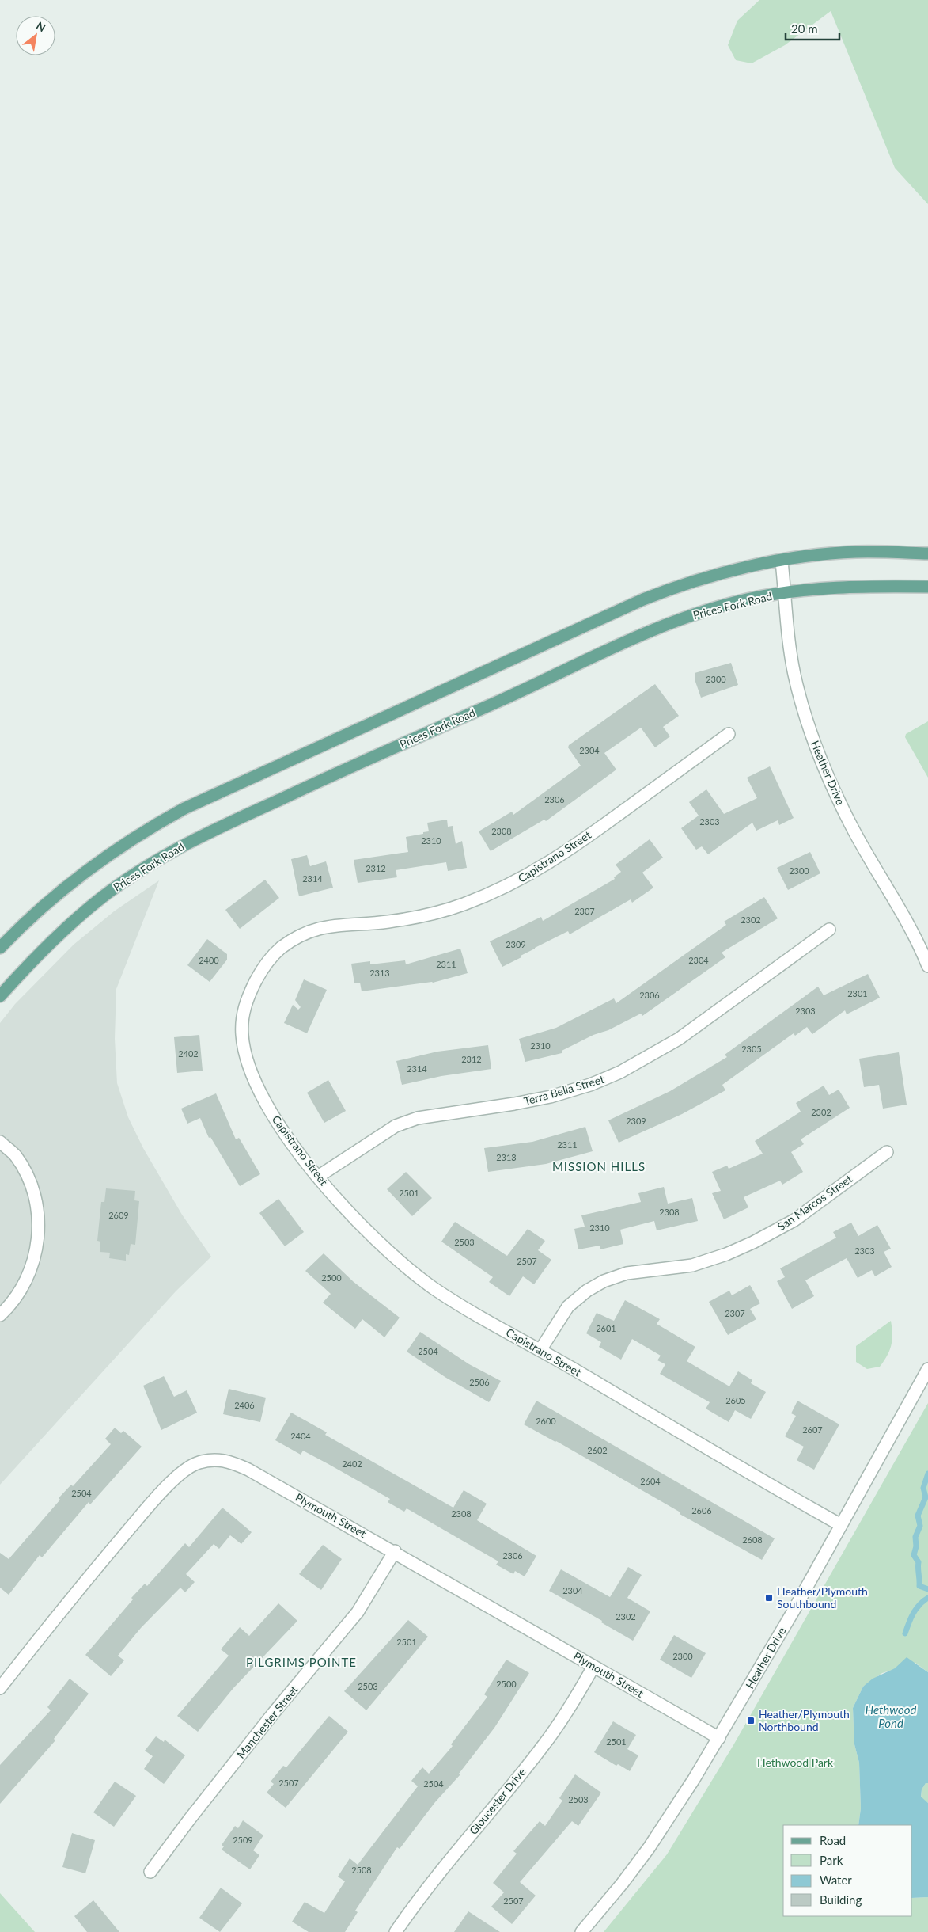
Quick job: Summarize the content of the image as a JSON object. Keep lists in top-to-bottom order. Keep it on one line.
{"streets":{"main road":["Prices Fork Road"],"street":["Heather Drive","Capistrano Street","Terra Bella Street","San Marcos Street","Plymouth Street","Manchester Street","Gloucester Drive"]},"crossings":[["Prices Fork Road","Heather Drive"],["Heather Drive","Capistrano Street"],["Heather Drive","Plymouth Street"],["Capistrano Street","Terra Bella Street"],["Capistrano Street","San Marcos Street"],["Plymouth Street","Manchester Street"],["Plymouth Street","Gloucester Drive"]],"districts":["MISSION HILLS","PILGRIMS POINTE"],"water":["Hethwood Pond"],"parks":["Hethwood Park"],"places":{"transit":["Heather/Plymouth Southbound","Heather/Plymouth Northbound"]},"house_numbers":["2300","2304","2306","2303","2308","2310","2312","2300","2314","2307","2302","2309","2400","2304","2311","2313","2301","2306","2303","2310","2305","2402","2312","2314","2302","2309","2311","2313","2501","2308","2609","2310","2503","2303","2507","2500","2307","2601","2504","2506","2605","2406","2600","2607","2404","2602","2402","2604","2504","2606","2308","2608","2306","2304","2302","2501","2300","2500","2503","2501","2507","2504","2503","2509","2508","2507"],"legend":["Road","Park","Water","Building"],"scale_bar":"20 m","north":"top right"}
